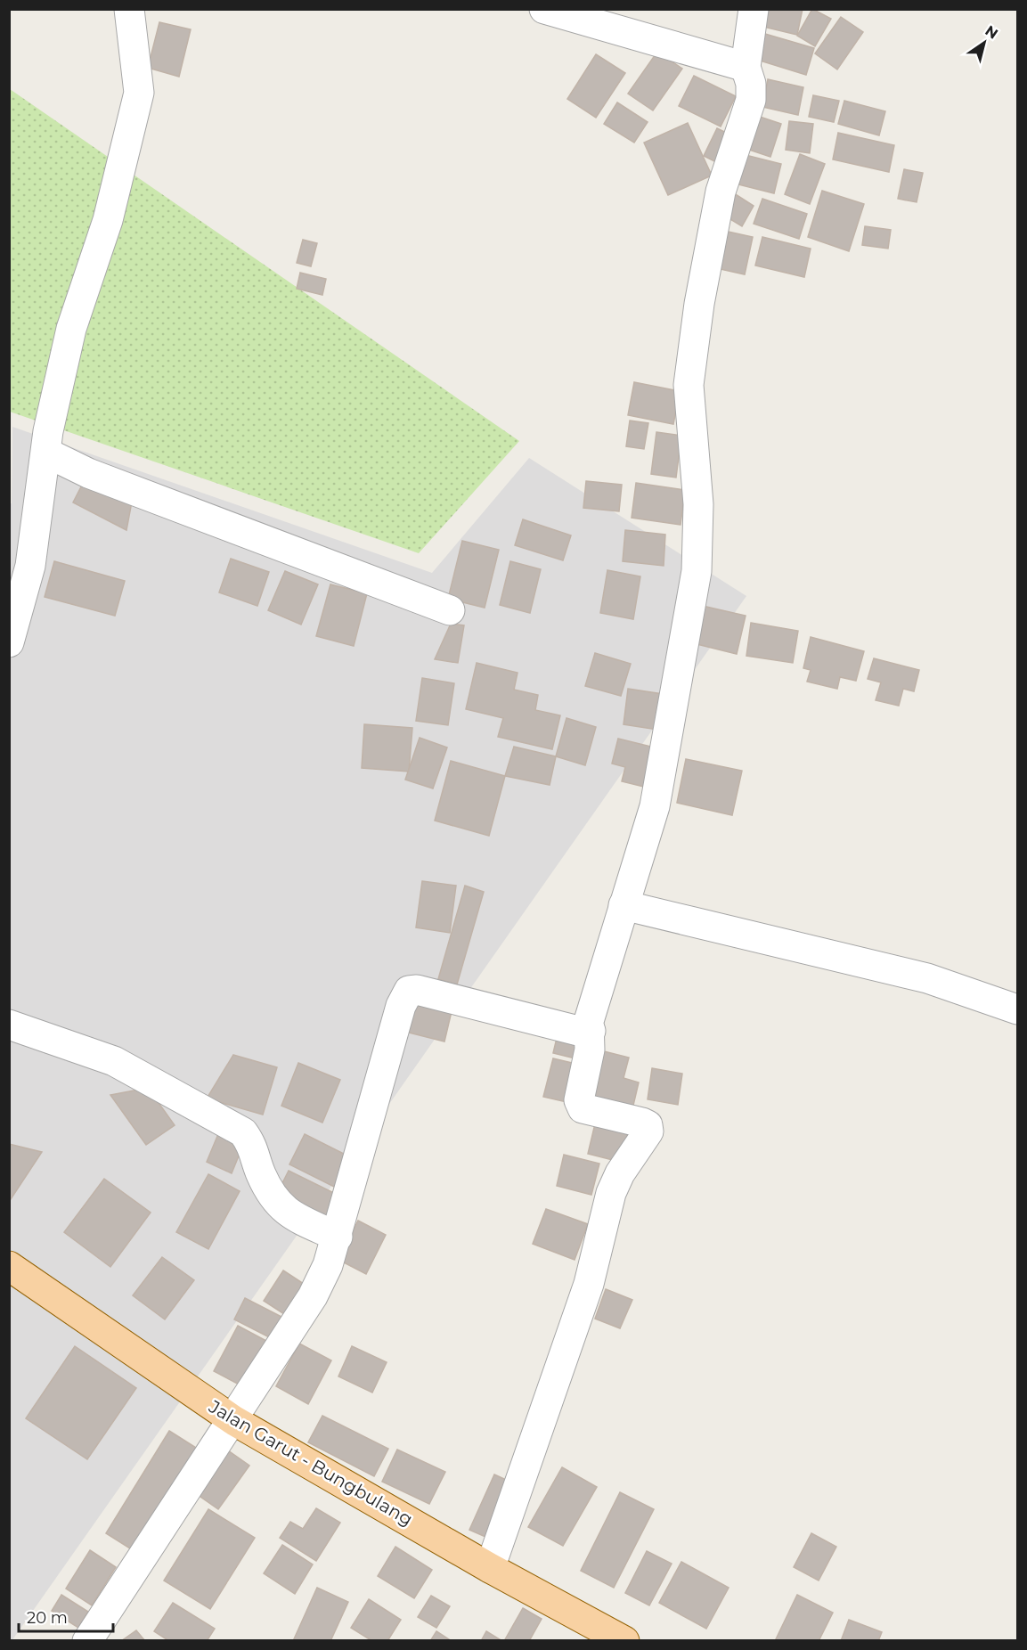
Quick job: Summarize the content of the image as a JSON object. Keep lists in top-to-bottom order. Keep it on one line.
{"streets":{"main road":["Jalan Garut - Bungbulang"]},"scale_bar":"20 m","north":"top right"}
